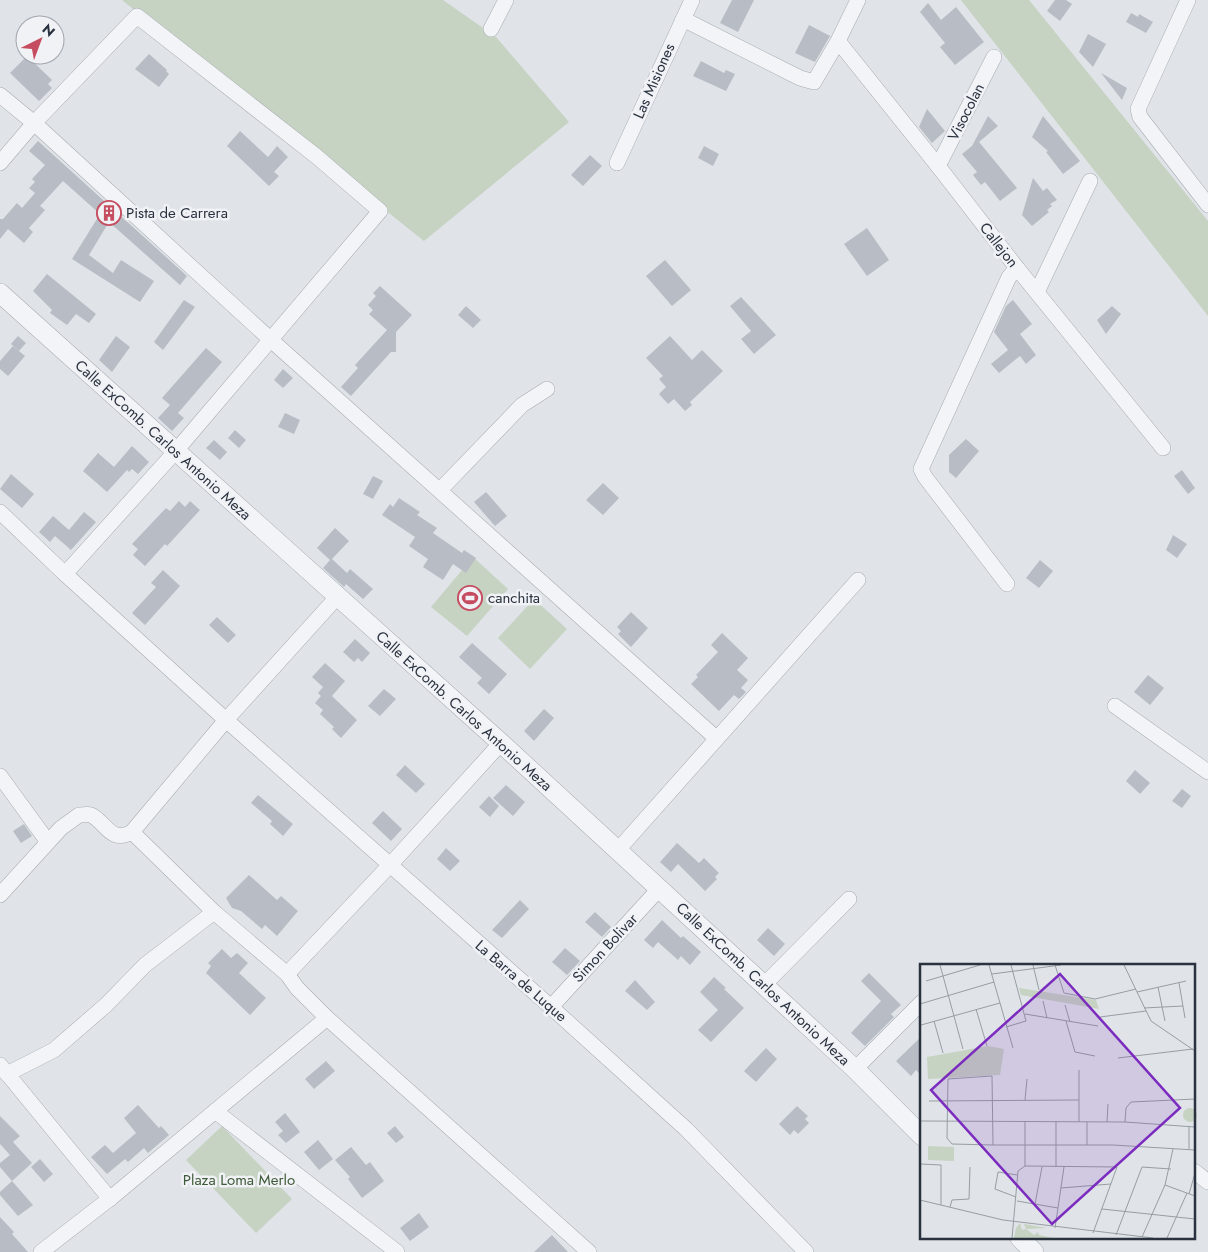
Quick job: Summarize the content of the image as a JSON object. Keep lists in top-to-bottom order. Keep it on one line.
{"streets":{"street":["Las Misiones","Visocolan","Callejon","Calle ExComb. Carlos Antonio Meza","Simon Bolivar","La Barra de Luque"]},"crossings":[["Visocolan","Callejon"],["Calle ExComb. Carlos Antonio Meza","Simon Bolivar"],["Simon Bolivar","La Barra de Luque"]],"parks":["Plaza Loma Merlo"],"places":{"building":["Pista de Carrera"],"sports":["canchita"]},"north":"top right"}
